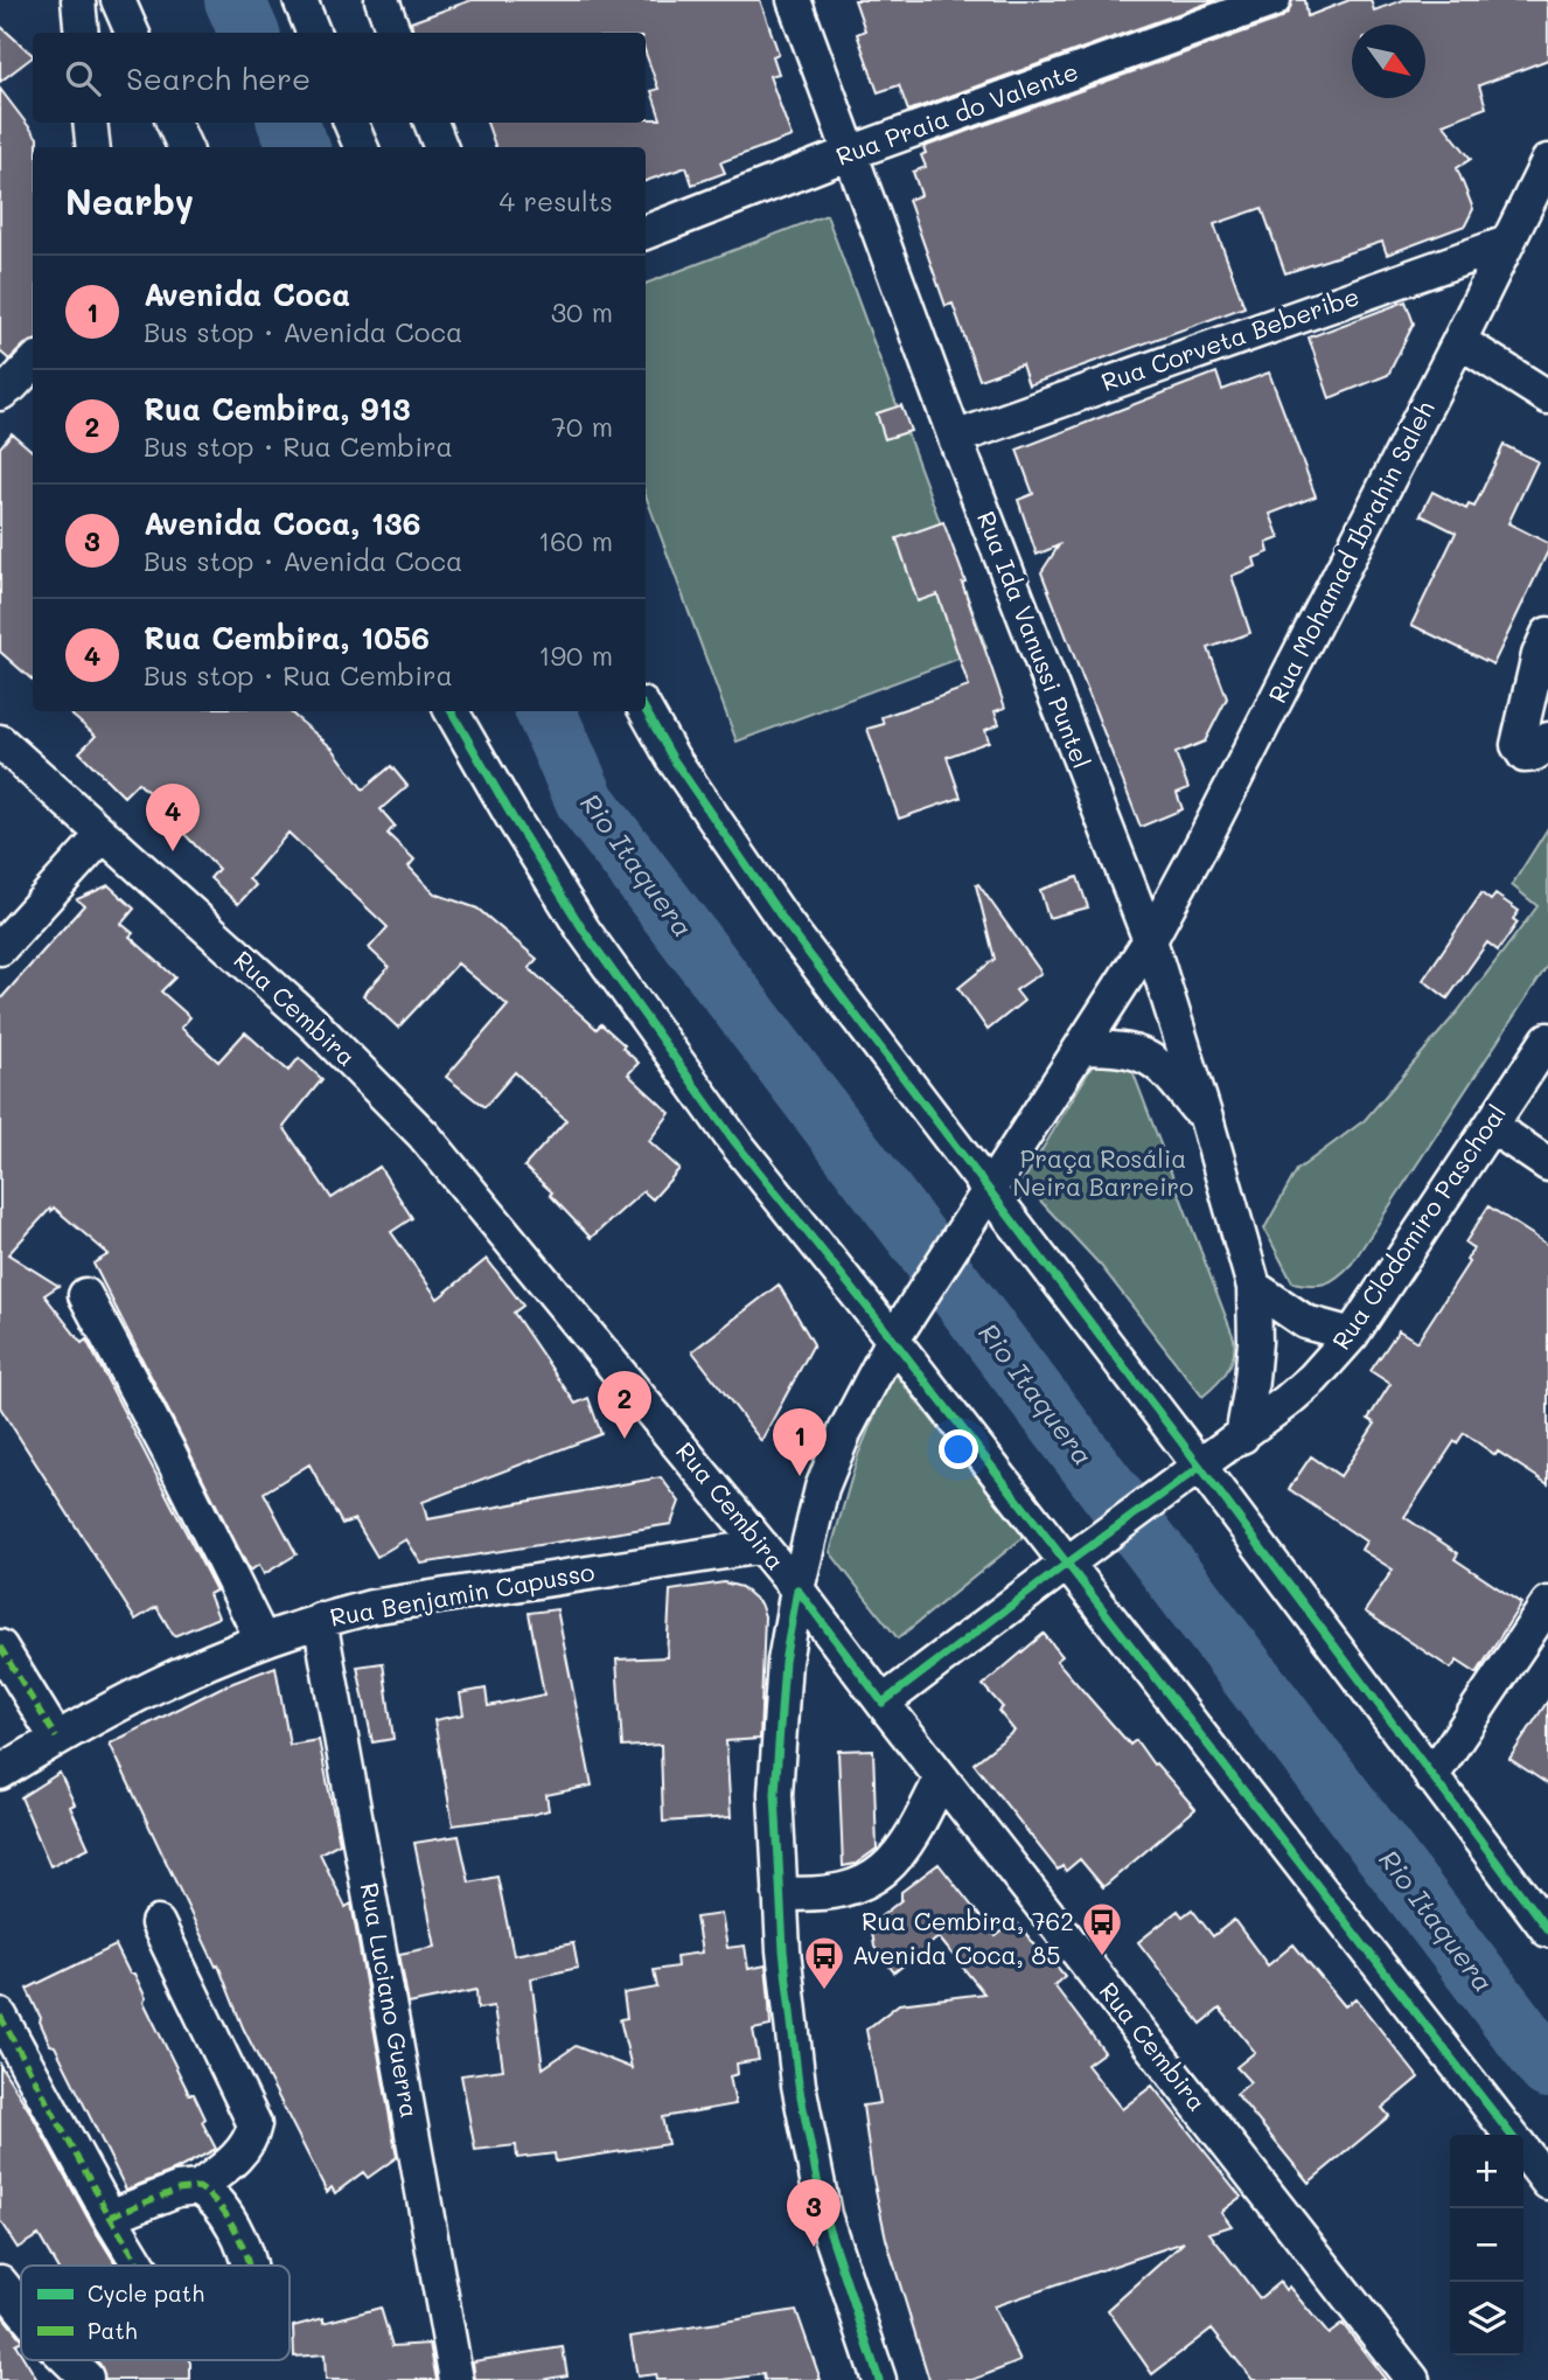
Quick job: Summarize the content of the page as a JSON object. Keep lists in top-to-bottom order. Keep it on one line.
{"streets":{"street":["Rua Praia do Valente","Rua Corveta Beberibe","Rua Mohamad Ibrahin Saleh","Rua Ida Vanussi Puntel","Rua Cembira","Rua Clodomiro Paschoal","Rua Benjamin Capusso","Rua Luciano Guerra"]},"crossings":[["Rua Praia do Valente","Rua Ida Vanussi Puntel"],["Rua Corveta Beberibe","Rua Mohamad Ibrahin Saleh"],["Rua Corveta Beberibe","Rua Ida Vanussi Puntel"],["Rua Mohamad Ibrahin Saleh","Rua Ida Vanussi Puntel"],["Rua Mohamad Ibrahin Saleh","Rua Cembira"],["Rua Ida Vanussi Puntel","Rua Clodomiro Paschoal"],["Rua Cembira","Rua Benjamin Capusso"],["Rua Benjamin Capusso","Rua Luciano Guerra"]],"water":["Rio Itaquera"],"parks":["Praça Rosália Neira Barreiro"],"places":{"bus stop":["Rua Cembira, 762","Avenida Coca, 85"]},"legend":["Cycle path","Path"],"north":"bottom right","page":{"search":"Search here","heading":["Nearby","4 results"],"list":[{"mark":"1","name":"Avenida Coca","note":"Bus stop · Avenida Coca","value":"30 m"},{"mark":"2","name":"Rua Cembira, 913","note":"Bus stop · Rua Cembira","value":"70 m"},{"mark":"3","name":"Avenida Coca, 136","note":"Bus stop · Avenida Coca","value":"160 m"},{"mark":"4","name":"Rua Cembira, 1056","note":"Bus stop · Rua Cembira","value":"190 m"}],"pins":["4","2","1","3"],"map_buttons":["+","−"]}}
